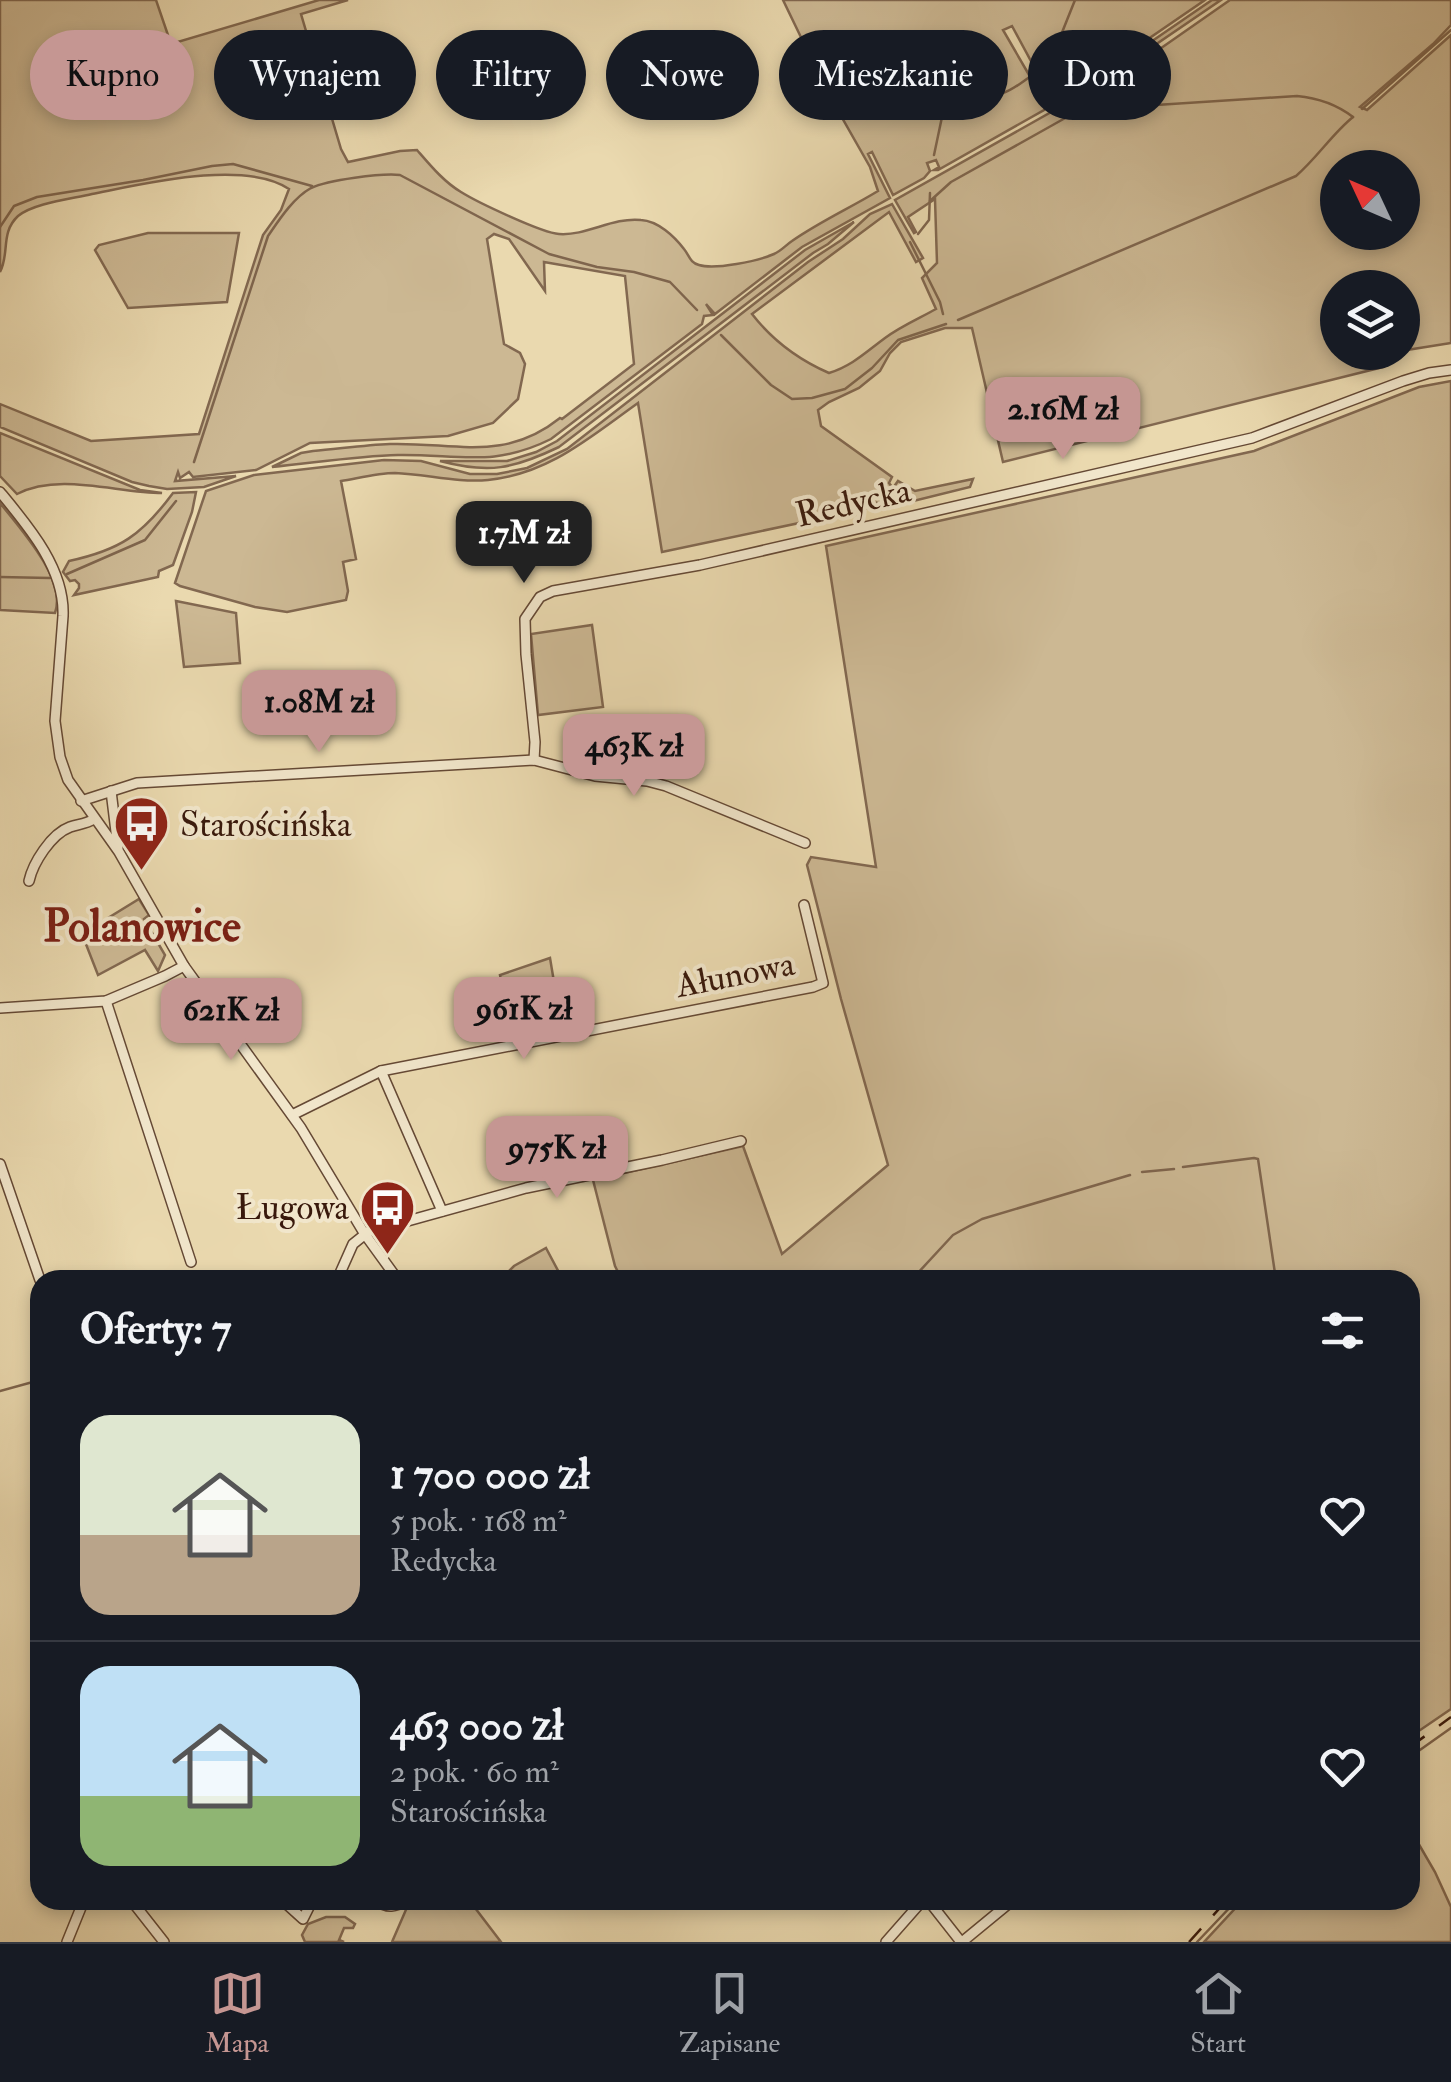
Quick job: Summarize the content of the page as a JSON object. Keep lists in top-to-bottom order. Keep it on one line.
{"streets":{"street":["Redycka","Ałunowa"]},"districts":["Polanowice"],"places":{"bus stop":["Starościńska","Ługowa"]},"north":"top left","page":{"chip":["Kupno","Wynajem","Filtry","Nowe","Mieszkanie","Dom"],"price":["2.16M zł","1.7M zł","1.08M zł","463K zł","961K zł","621K zł","975K zł"],"heading":"Oferty: 7","list":[{"name":"1 700 000 zł","note":"5 pok. · 168 m² · Redycka"},{"name":"463 000 zł","note":"2 pok. · 60 m² · Starościńska"}],"tabs":["Mapa","Zapisane","Start"]}}
